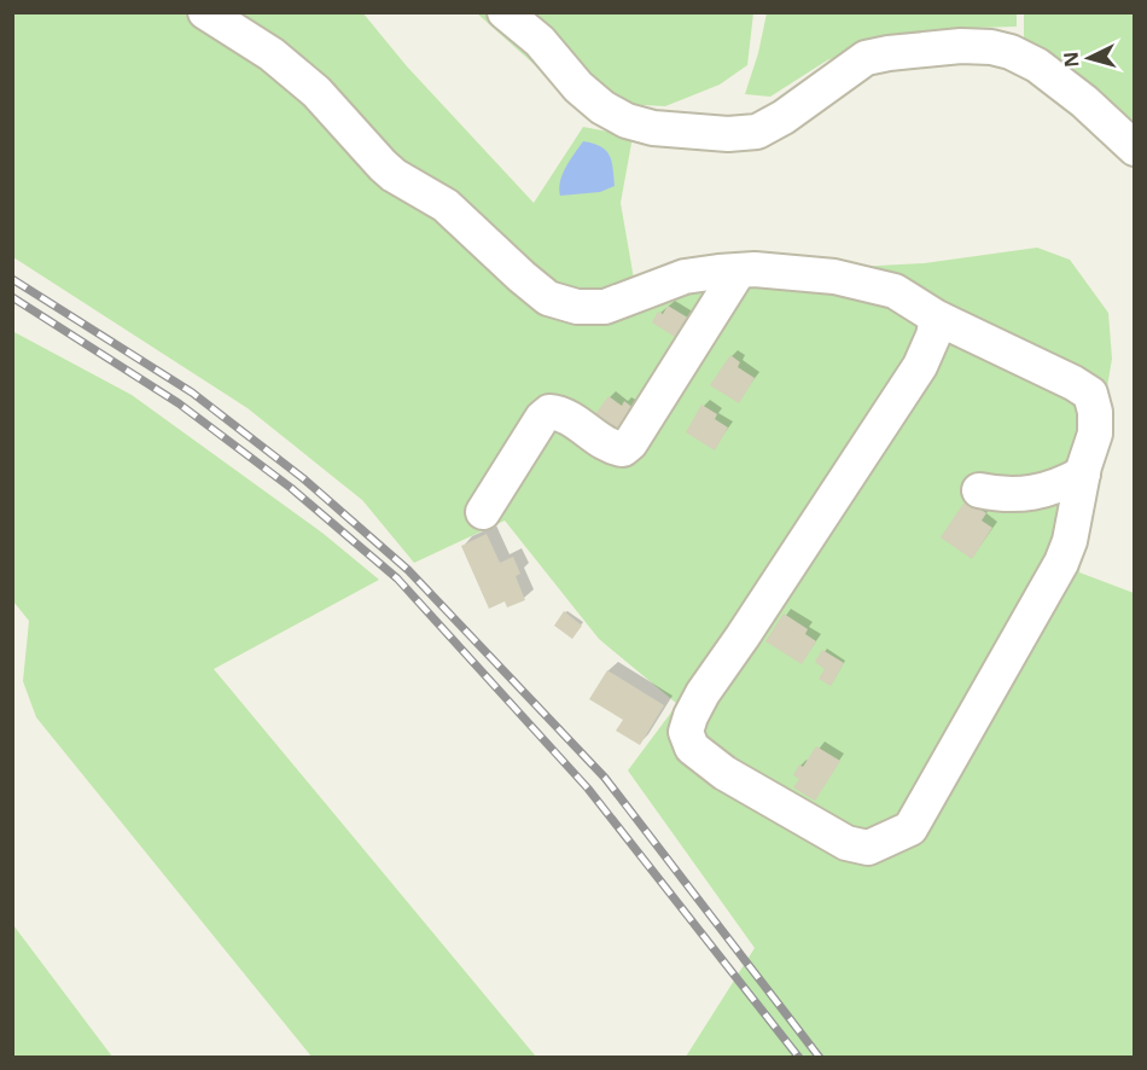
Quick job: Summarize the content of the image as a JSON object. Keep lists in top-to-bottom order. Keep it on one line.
{"north":"left"}
